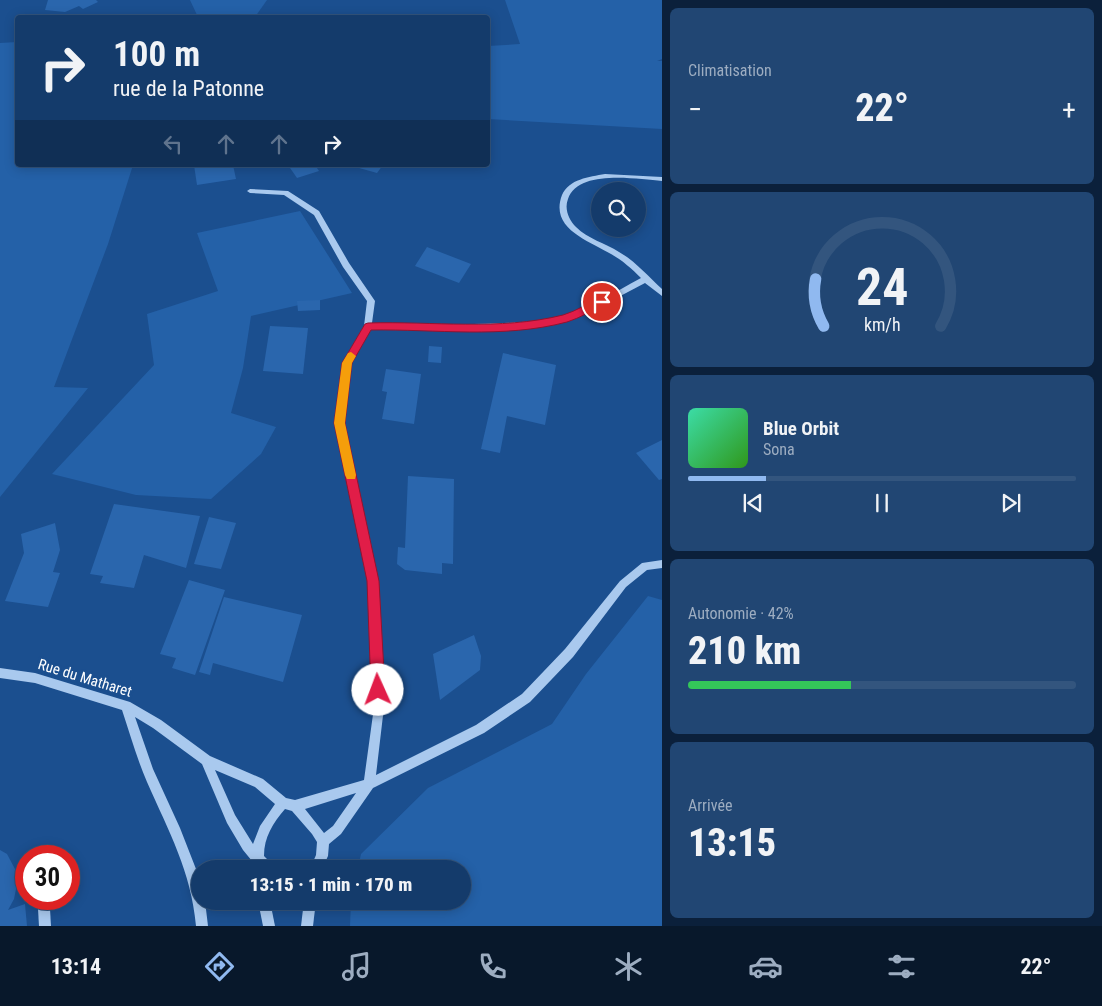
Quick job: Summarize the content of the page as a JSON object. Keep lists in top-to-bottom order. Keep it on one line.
{"streets":{"street":["Rue du Matharet"]},"page":{"tile":["Climatisation",["Autonomie · 42%","210 km"],["Arrivée","13:15"]],"turn":["100 m","rue de la Patonne"],"heat":["−","22°","+"],"song":["Blue Orbit","Sona"],"limit":"30","trip":"13:15 · 1 min · 170 m","tabs":["13:14","22°"],"gauge":["24","km/h"]}}
